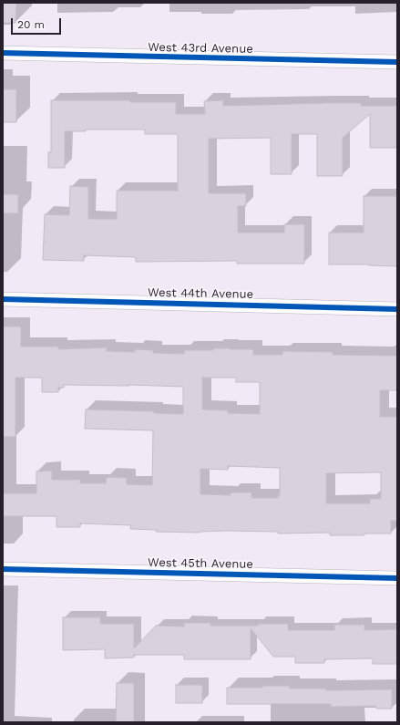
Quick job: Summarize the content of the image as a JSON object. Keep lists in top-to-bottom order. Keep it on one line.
{"streets":{"street":["West 43rd Avenue","West 44th Avenue","West 45th Avenue"]},"scale_bar":"20 m"}
